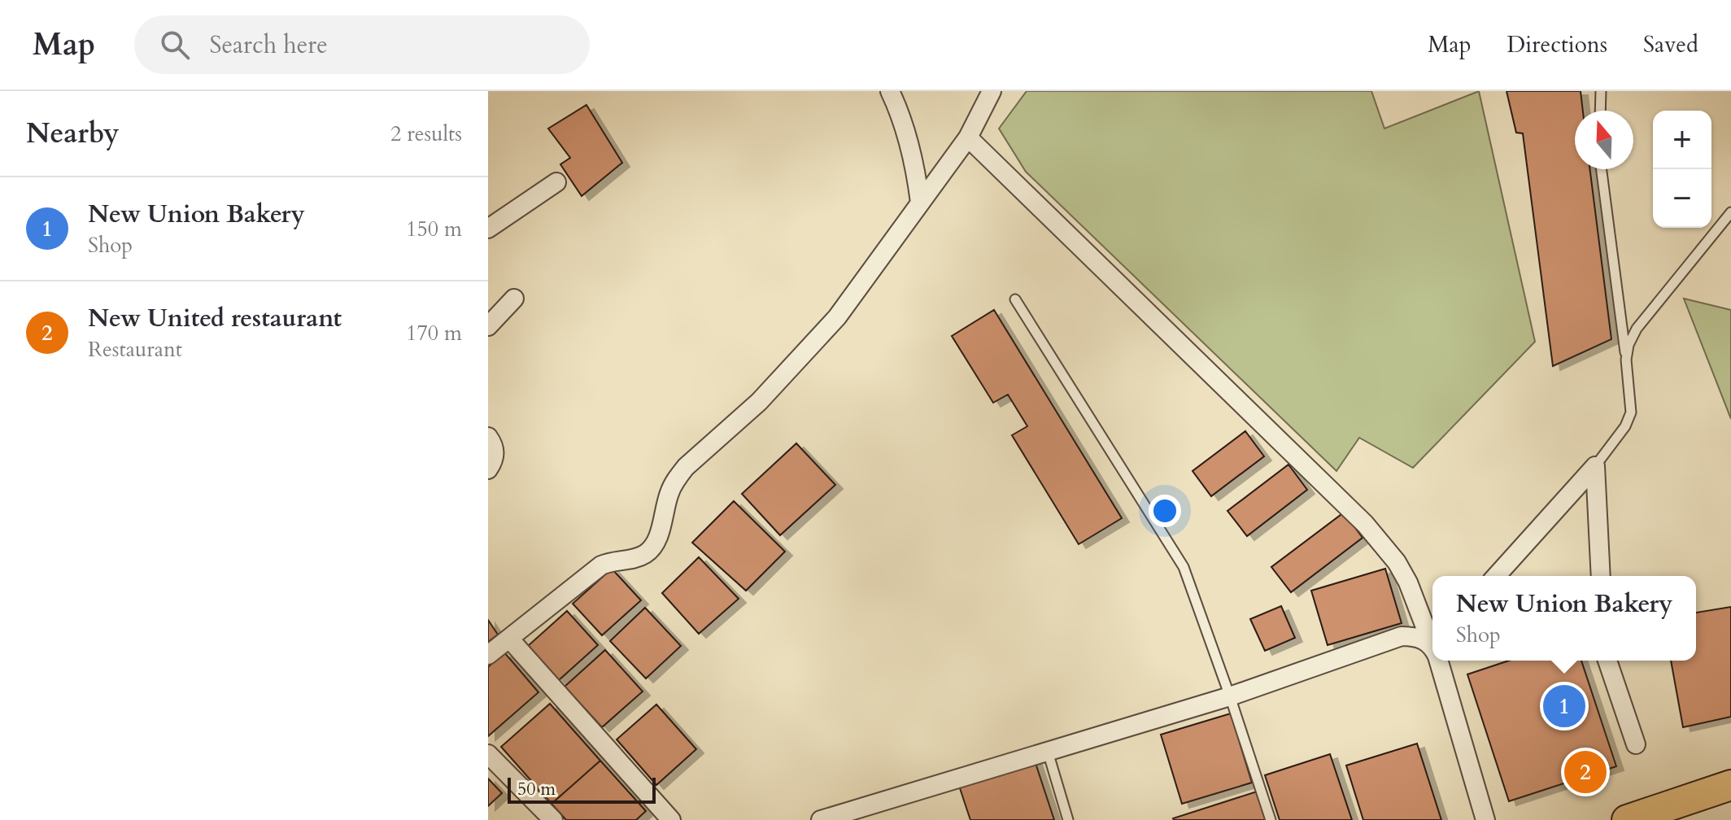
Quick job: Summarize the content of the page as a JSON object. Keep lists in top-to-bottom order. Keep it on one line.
{"scale_bar":"50 m","north":"top","page":{"header":"Map","search":"Search here","nav":["Map","Directions","Saved"],"heading":["Nearby","2 results"],"map_buttons":["+","−"],"list":[{"mark":"1","name":"New Union Bakery","note":"Shop","value":"150 m"},{"mark":"2","name":"New United restaurant","note":"Restaurant","value":"170 m"}],"popup":["New Union Bakery","Shop"],"pins":["1","2"],"scale":"50 m"}}
